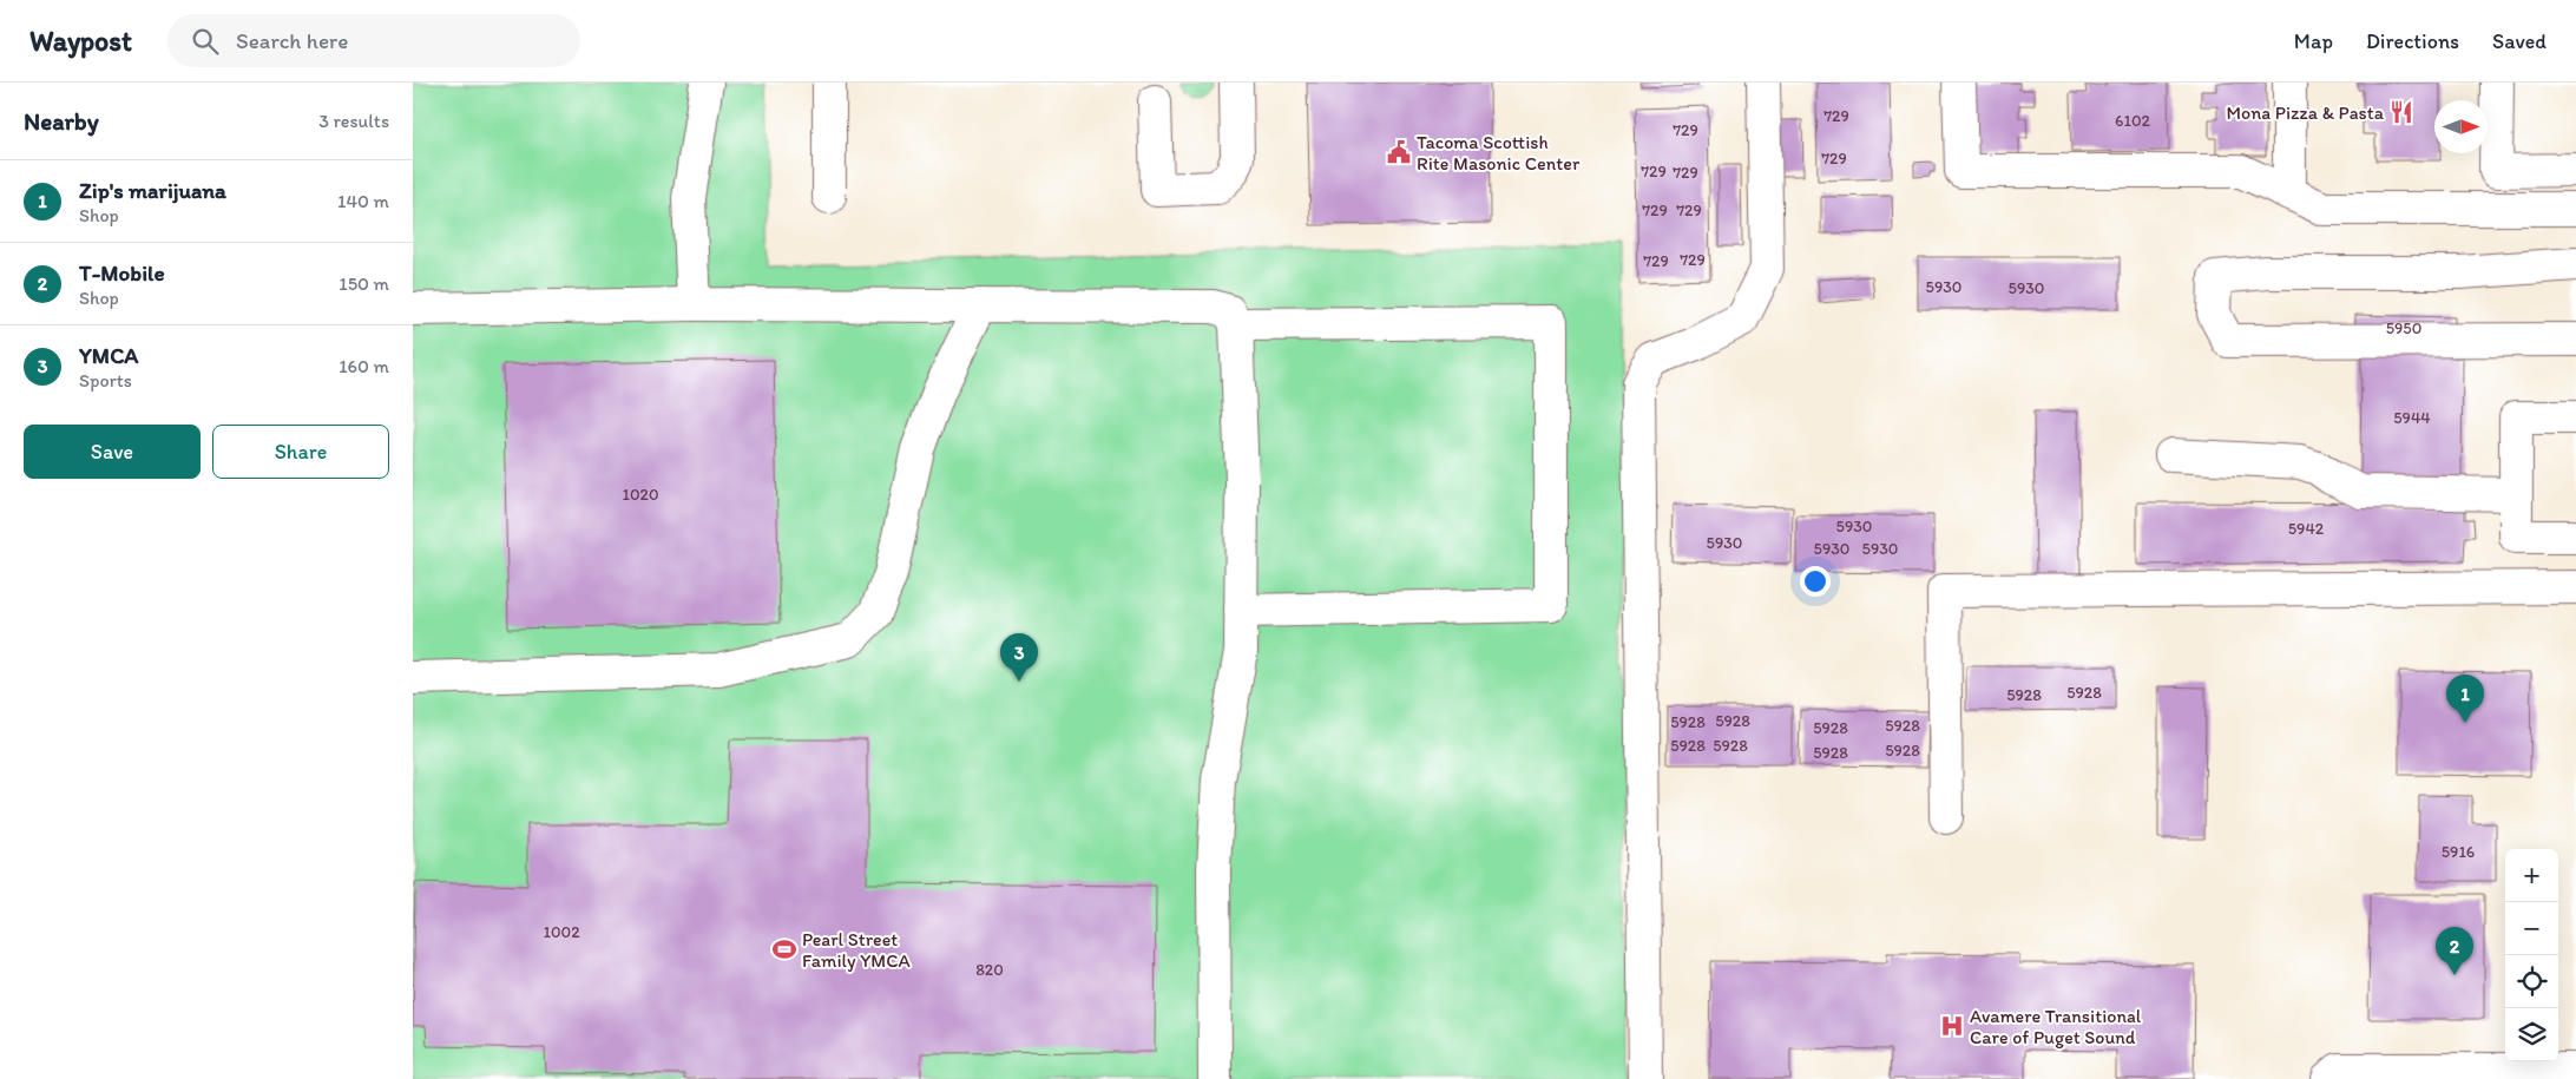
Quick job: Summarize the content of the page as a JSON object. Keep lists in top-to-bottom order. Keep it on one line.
{"places":{"restaurant":["Mona Pizza & Pasta"],"public building":["Tacoma Scottish Rite Masonic Center"],"sports":["Pearl Street Family YMCA"],"hospital":["Avamere Transitional Care of Puget Sound"]},"house_numbers":["729","6102","729","729","729","729","729","729","729","729","5930","5930","5950","5944","1020","5930","5942","5930","5930","5930","5928","5928","5928","5928","5928","5928","5928","5928","5928","5928","5916","1002","820"],"north":"right","page":{"header":"Waypost","search":"Search here","nav":["Map","Directions","Saved"],"heading":["Nearby","3 results"],"list":[{"mark":"1","name":"Zip's marijuana","note":"Shop","value":"140 m"},{"mark":"2","name":"T-Mobile","note":"Shop","value":"150 m"},{"mark":"3","name":"YMCA","note":"Sports","value":"160 m"}],"buttons":["Save","Share"],"pins":["3","1","2"],"map_buttons":["+","−"]}}
